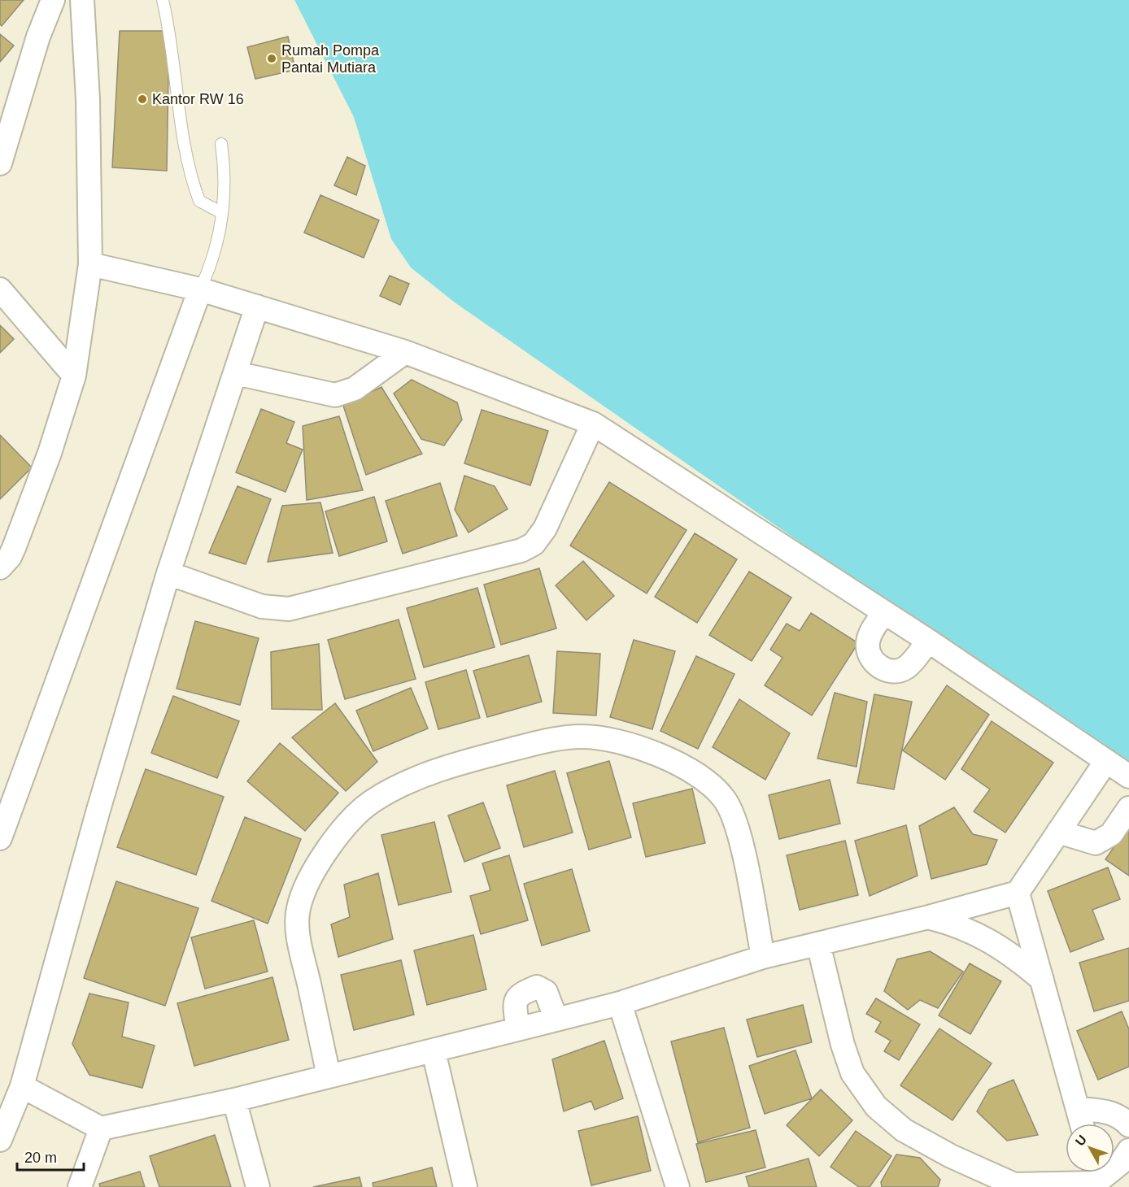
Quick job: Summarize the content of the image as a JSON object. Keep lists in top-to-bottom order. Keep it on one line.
{"places":["Rumah Pompa Pantai Mutiara","Kantor RW 16"],"scale_bar":"20 m","north":"top left"}
